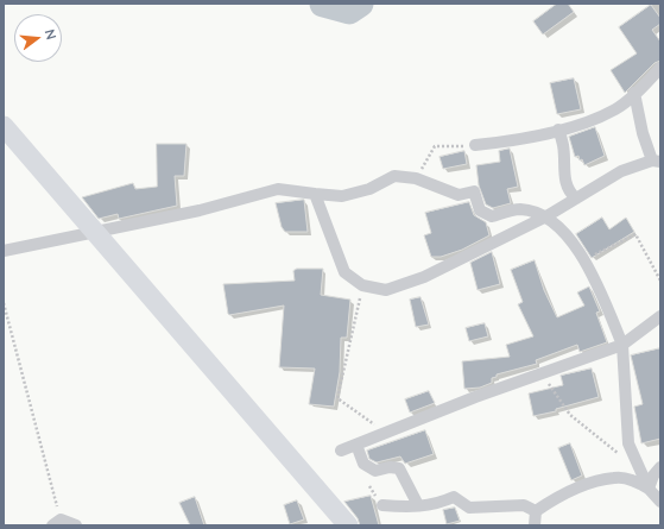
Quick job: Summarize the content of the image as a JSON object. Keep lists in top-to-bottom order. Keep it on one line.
{"north":"right"}
